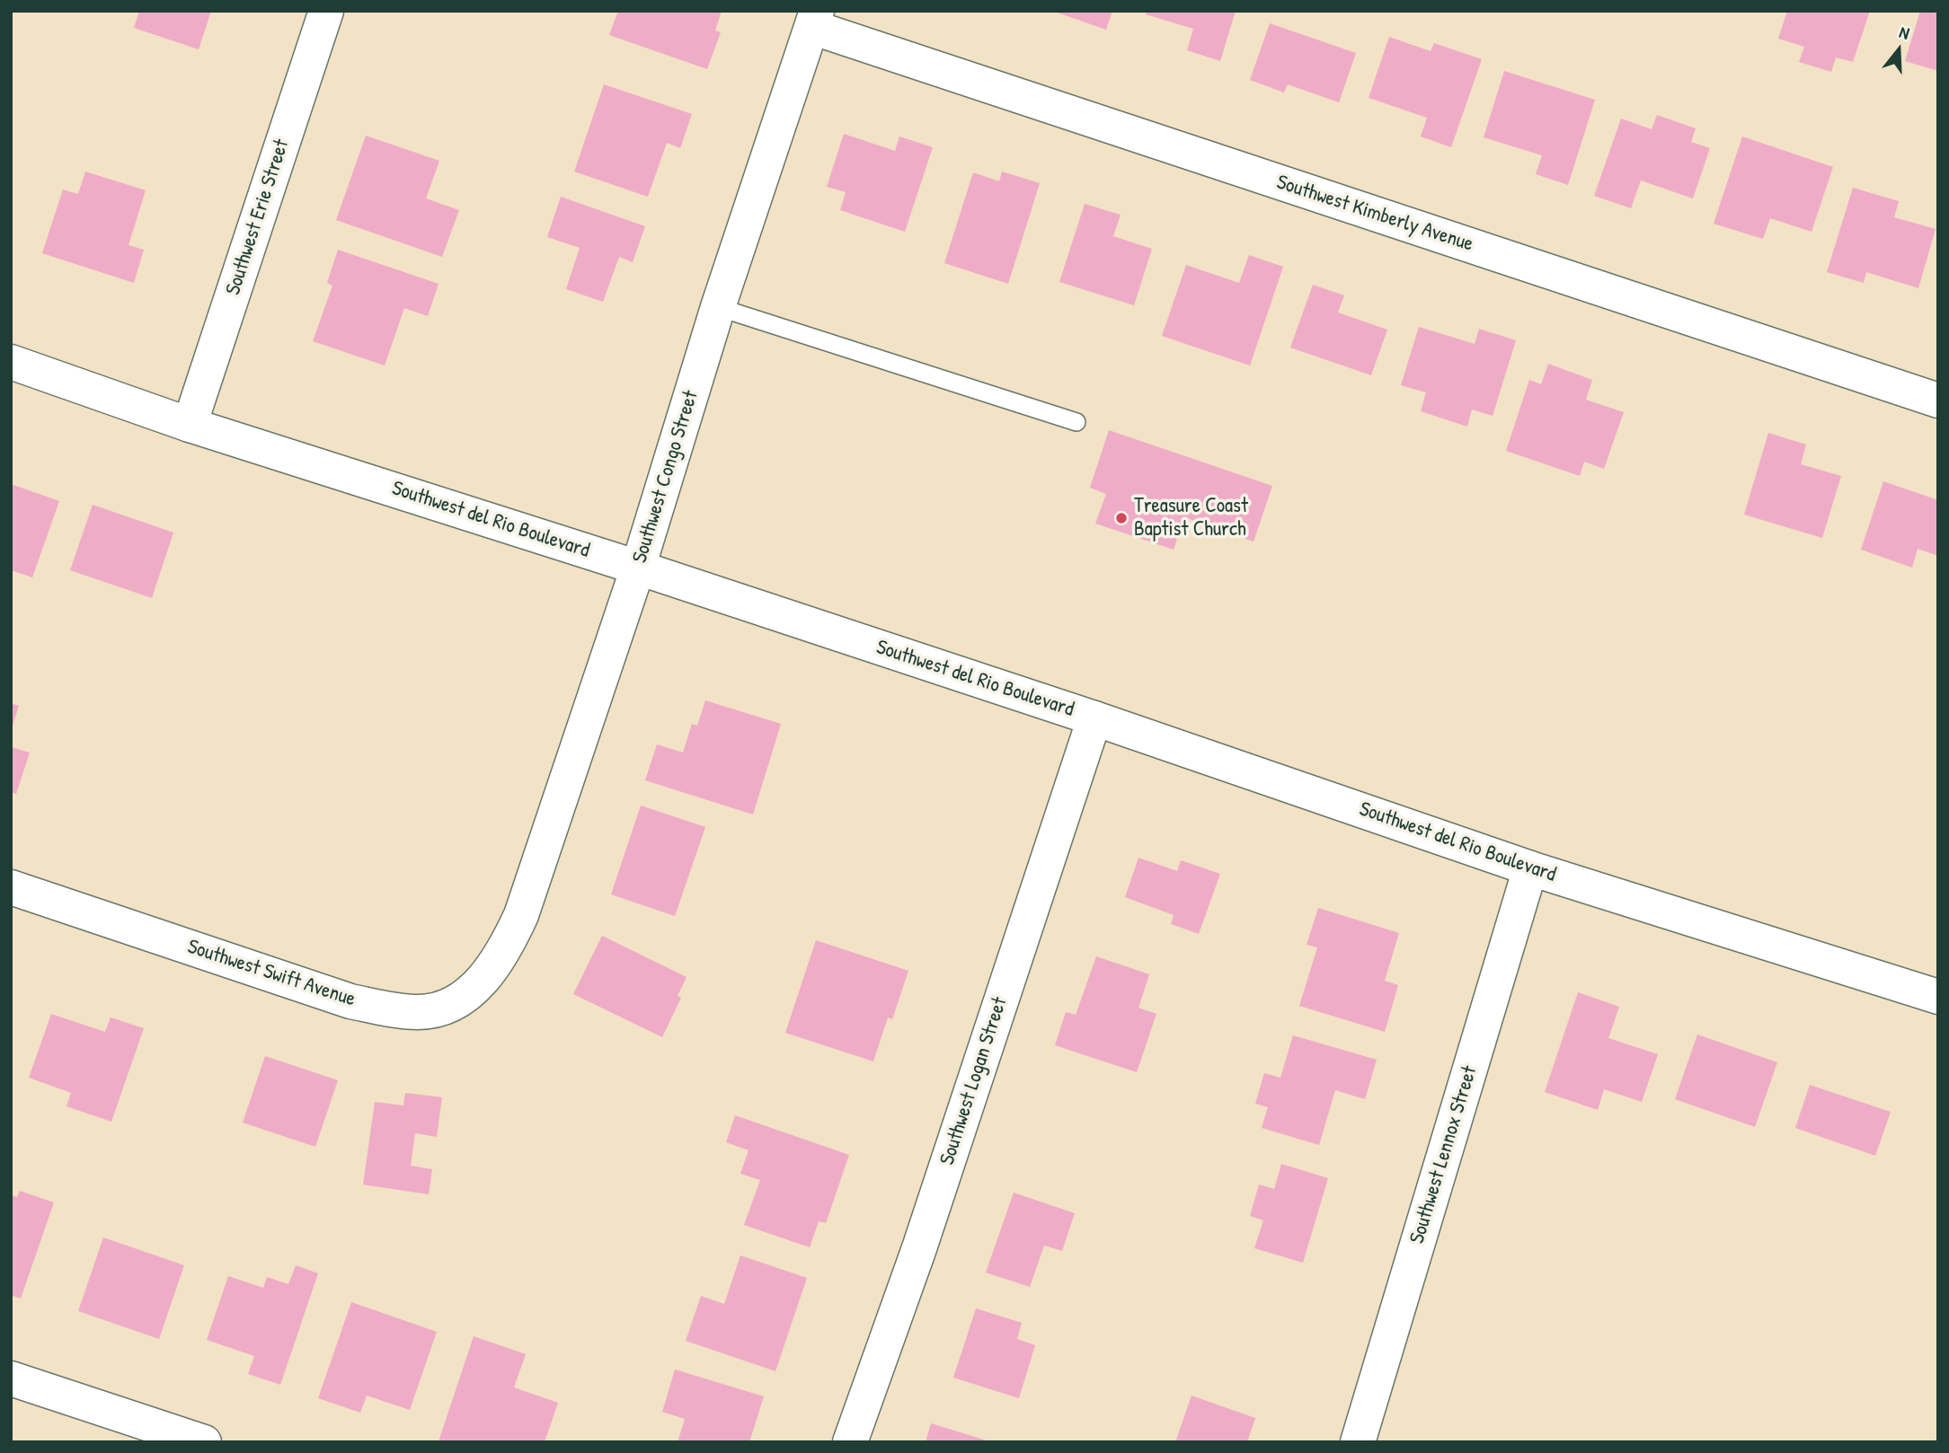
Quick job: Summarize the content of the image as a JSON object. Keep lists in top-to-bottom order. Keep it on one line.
{"streets":{"street":["Southwest Kimberly Avenue","Southwest Erie Street","Southwest Congo Street","Southwest del Rio Boulevard","Southwest Swift Avenue","Southwest Logan Street","Southwest Lennox Street"]},"crossings":[["Southwest Kimberly Avenue","Southwest Congo Street"],["Southwest Erie Street","Southwest del Rio Boulevard"],["Southwest Congo Street","Southwest del Rio Boulevard"],["Southwest Congo Street","Southwest Swift Avenue"],["Southwest del Rio Boulevard","Southwest Logan Street"],["Southwest del Rio Boulevard","Southwest Lennox Street"]],"places":["Treasure Coast Baptist Church"],"north":"top"}
